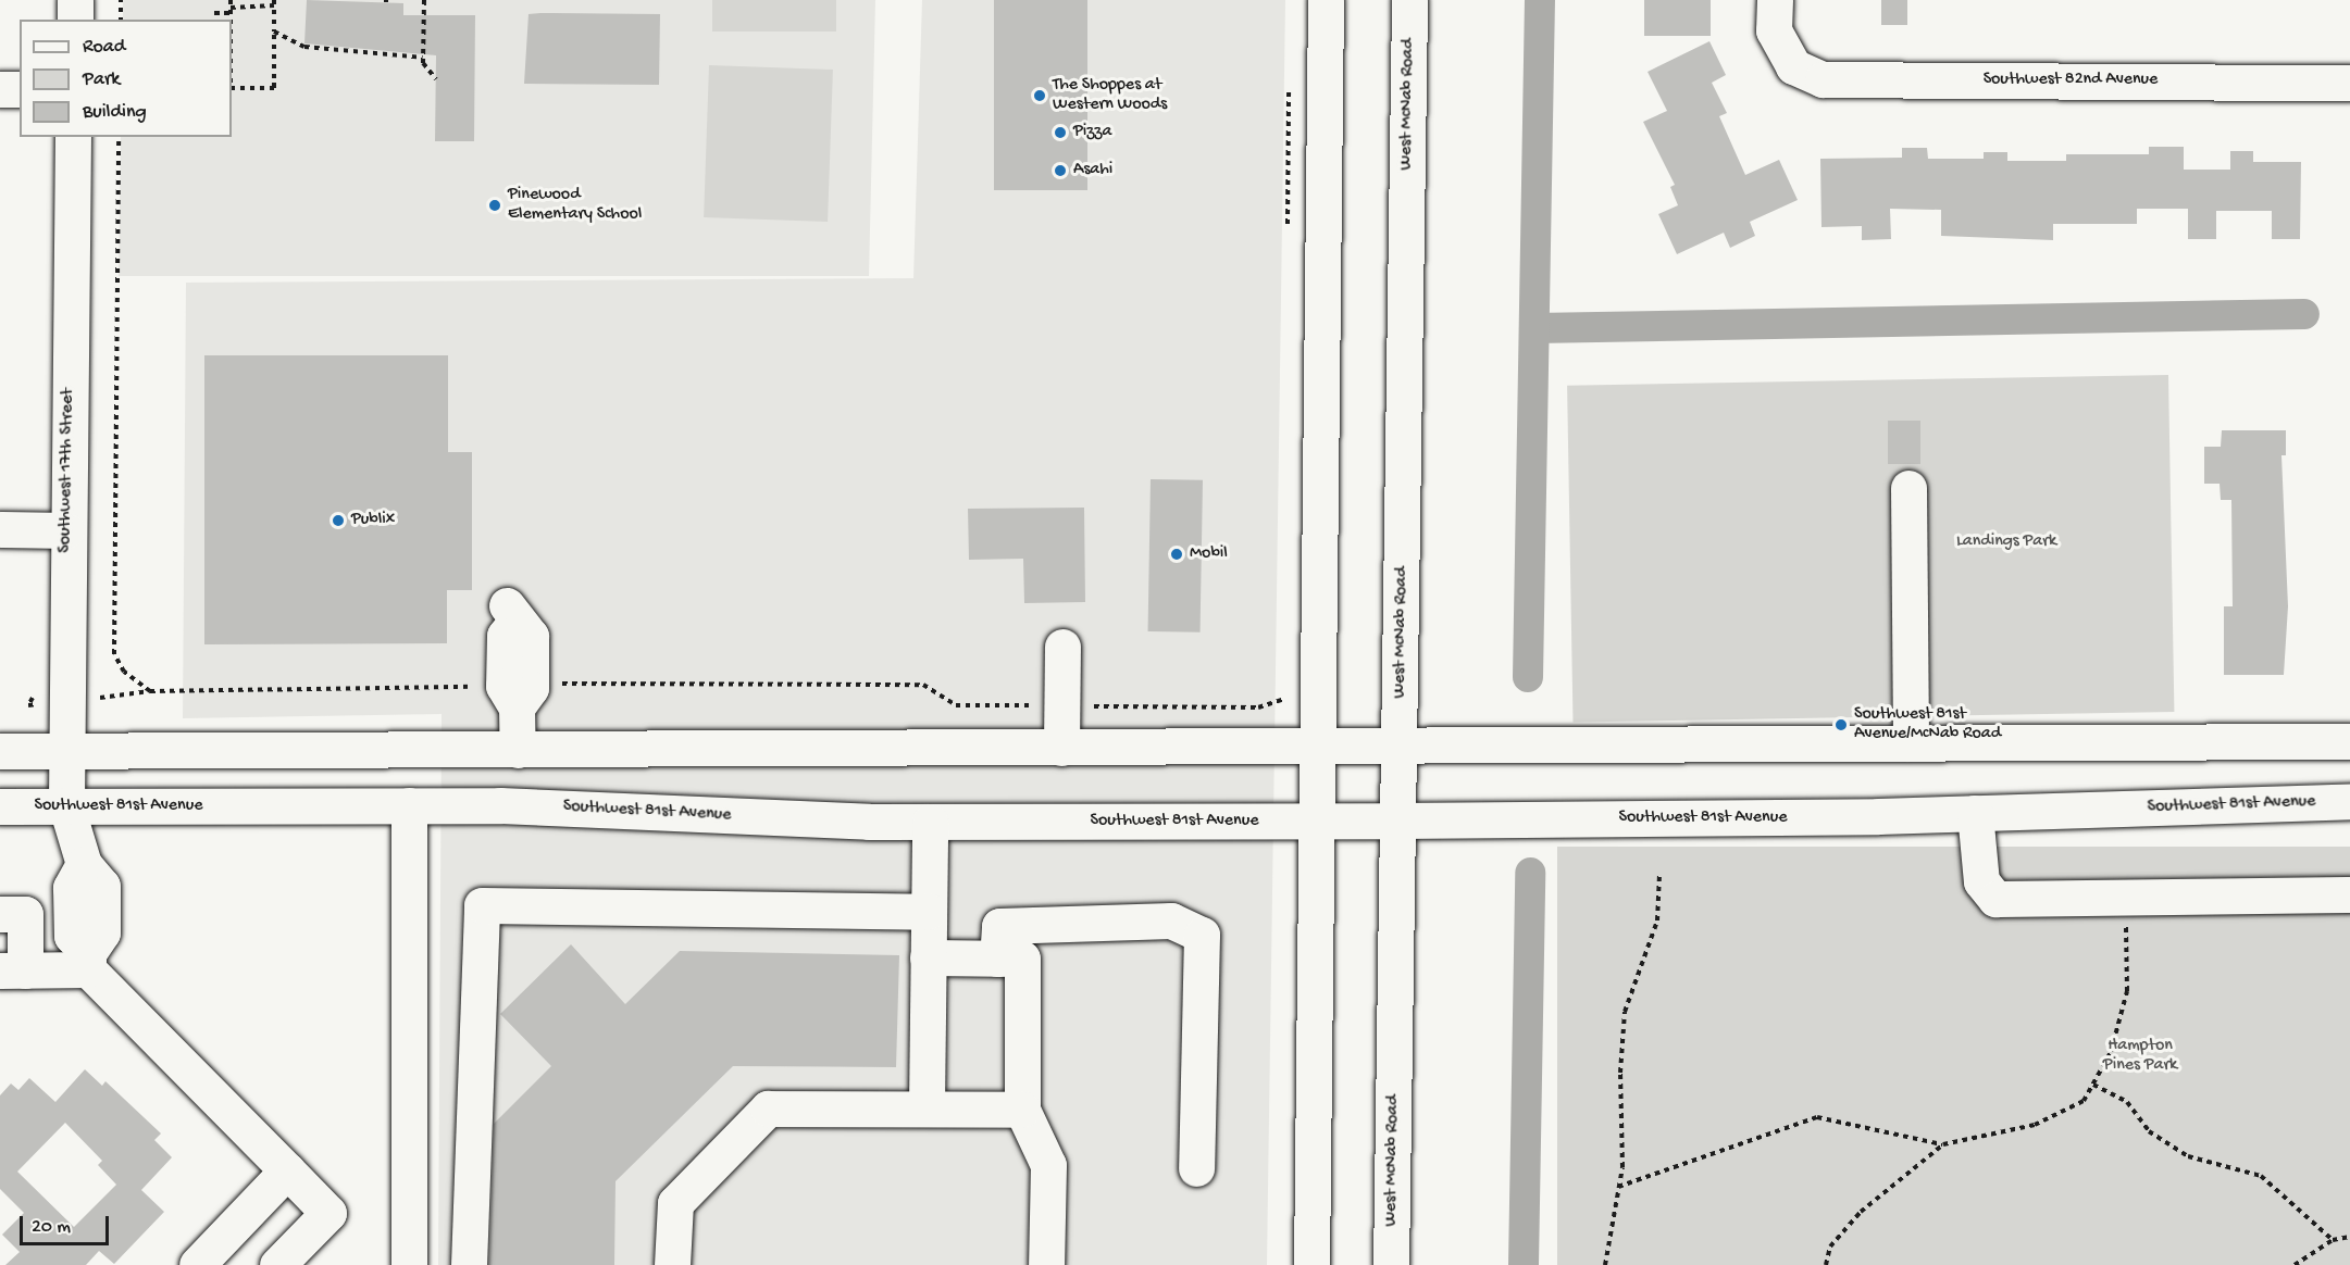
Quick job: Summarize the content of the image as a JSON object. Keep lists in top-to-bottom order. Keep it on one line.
{"streets":{"street":["Southwest 82nd Avenue","West McNab Road","Southwest 17th Street","Southwest 81st Avenue"]},"crossings":[["West McNab Road","Southwest 81st Avenue"],["Southwest 17th Street","Southwest 81st Avenue"]],"parks":["Landings Park","Hampton Pines Park"],"places":["The Shoppes at Western Woods","Pizza","Asahi","Pinewood Elementary School","Publix","Mobil","Southwest 81st Avenue/McNab Road"],"legend":["Road","Park","Building"],"scale_bar":"20 m"}
